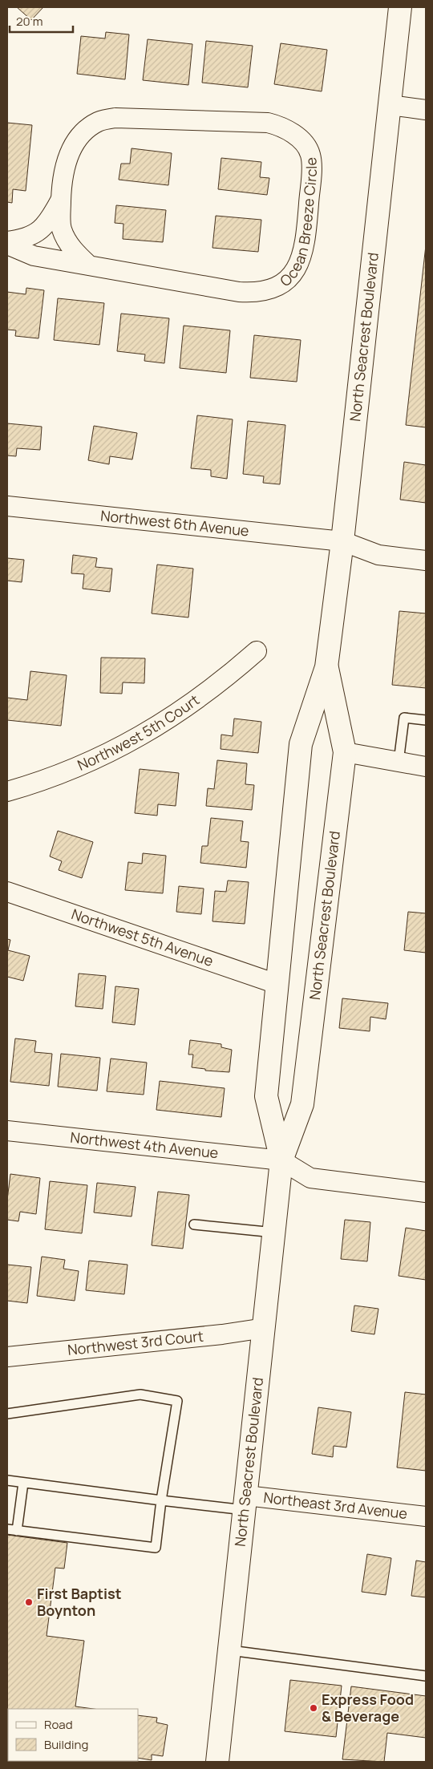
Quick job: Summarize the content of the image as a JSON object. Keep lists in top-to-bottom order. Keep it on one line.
{"streets":{"street":["Ocean Breeze Circle","North Seacrest Boulevard","Northwest 6th Avenue","Northwest 5th Court","Northwest 5th Avenue","Northwest 4th Avenue","Northwest 3rd Court","Northeast 3rd Avenue"]},"crossings":[["North Seacrest Boulevard","Northwest 6th Avenue"],["North Seacrest Boulevard","Northwest 5th Avenue"],["North Seacrest Boulevard","Northwest 4th Avenue"],["North Seacrest Boulevard","Northwest 3rd Court"],["North Seacrest Boulevard","Northeast 3rd Avenue"]],"places":["First Baptist Boynton","Express Food & Beverage"],"legend":["Road","Building"],"scale_bar":"20 m"}
